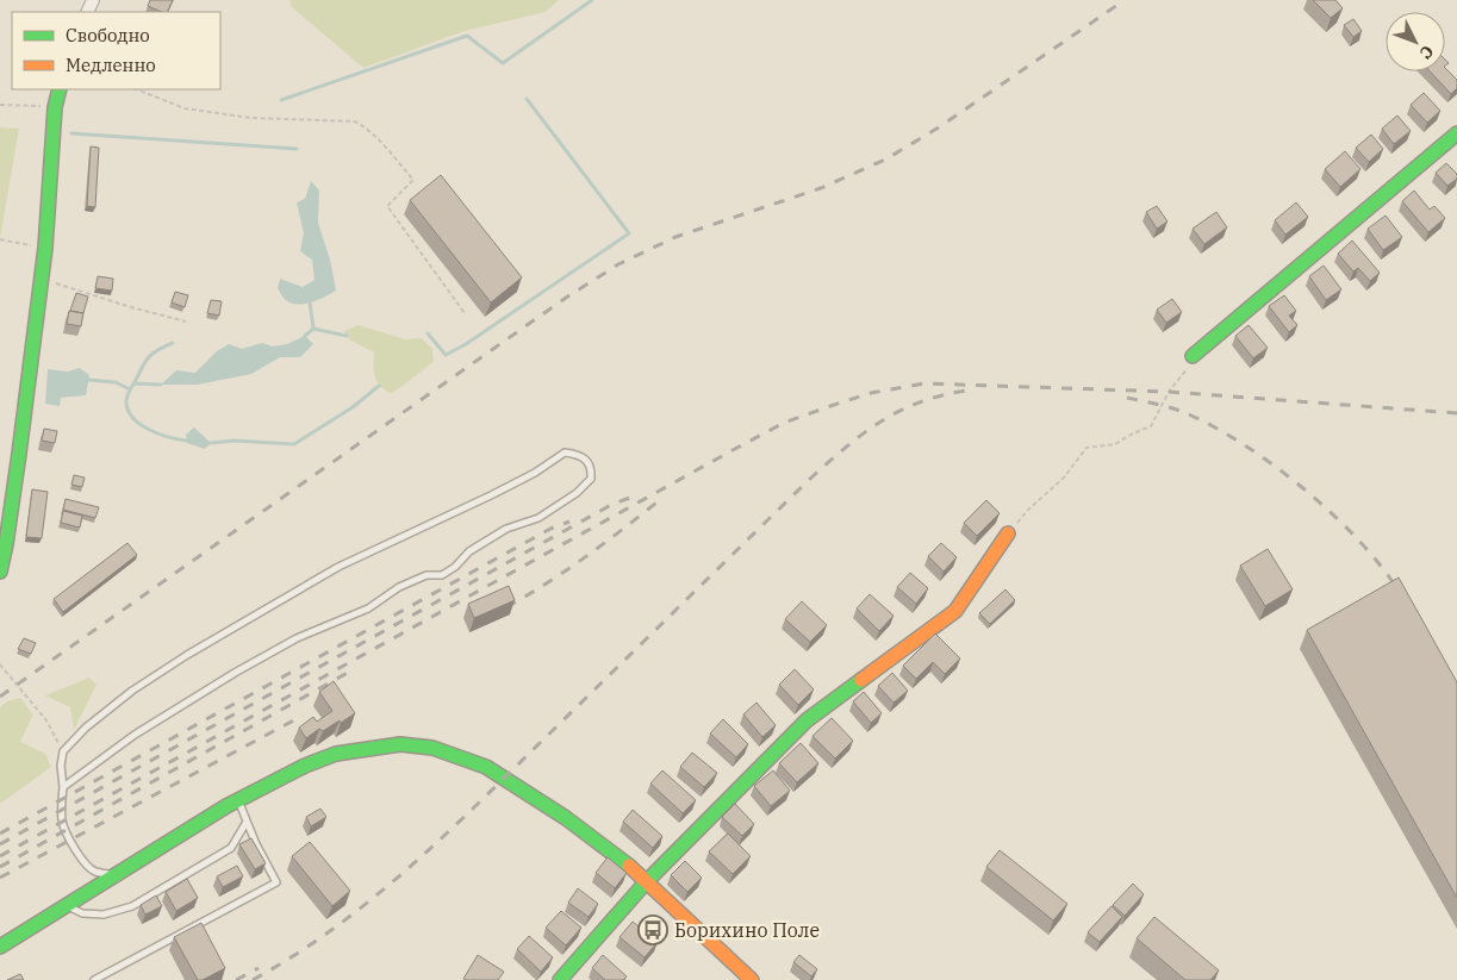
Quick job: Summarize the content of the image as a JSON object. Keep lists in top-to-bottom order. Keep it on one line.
{"places":{"bus stop":["Борихино Поле"]},"legend":["Свободно","Медленно"],"north":"bottom right"}
